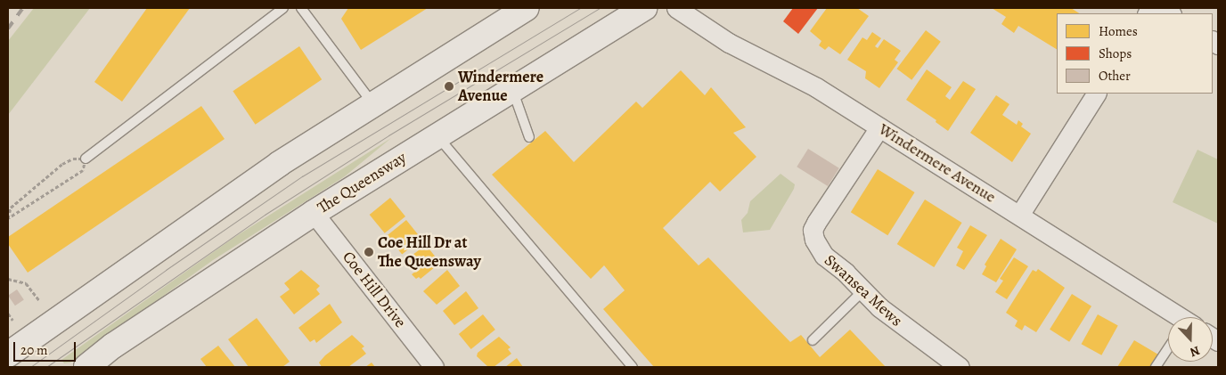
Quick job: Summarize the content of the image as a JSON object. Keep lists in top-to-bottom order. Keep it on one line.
{"streets":{"main road":["The Queensway"],"street":["Windermere Avenue","Coe Hill Drive","Swansea Mews"]},"crossings":[["Windermere Avenue","Swansea Mews"],["The Queensway","Coe Hill Drive"]],"places":["Windermere Avenue","Coe Hill Dr at The Queensway"],"legend":["Homes","Shops","Other"],"scale_bar":"20 m","north":"bottom"}
